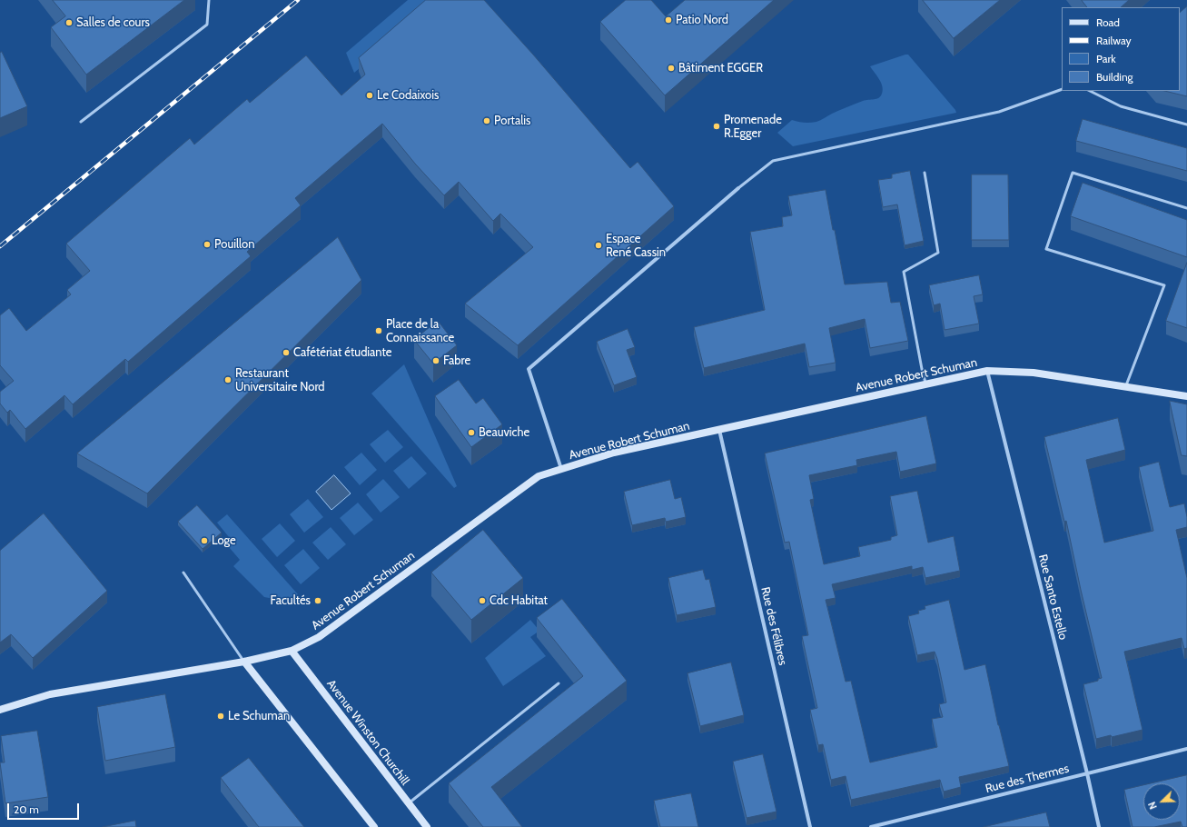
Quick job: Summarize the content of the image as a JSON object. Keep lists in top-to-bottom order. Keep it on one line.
{"streets":{"street":["Avenue Robert Schuman","Rue Santo Estello","Rue des Félibres","Avenue Winston Churchill","Rue des Thermes"]},"crossings":[["Avenue Robert Schuman","Rue Santo Estello"],["Avenue Robert Schuman","Rue des Félibres"],["Avenue Robert Schuman","Avenue Winston Churchill"],["Rue Santo Estello","Rue des Thermes"]],"places":["Patio Nord","Salles de cours","Bâtiment EGGER","Le Codaixois","Portalis","Promenade R.Egger","Pouillon","Espace René Cassin","Place de la Connaissance","Cafétériat étudiante","Fabre","Restaurant Universitaire Nord","Beauviche","Loge","Facultés","Cdc Habitat","Le Schuman"],"legend":["Road","Railway","Park","Building"],"scale_bar":"20 m","north":"bottom left"}
